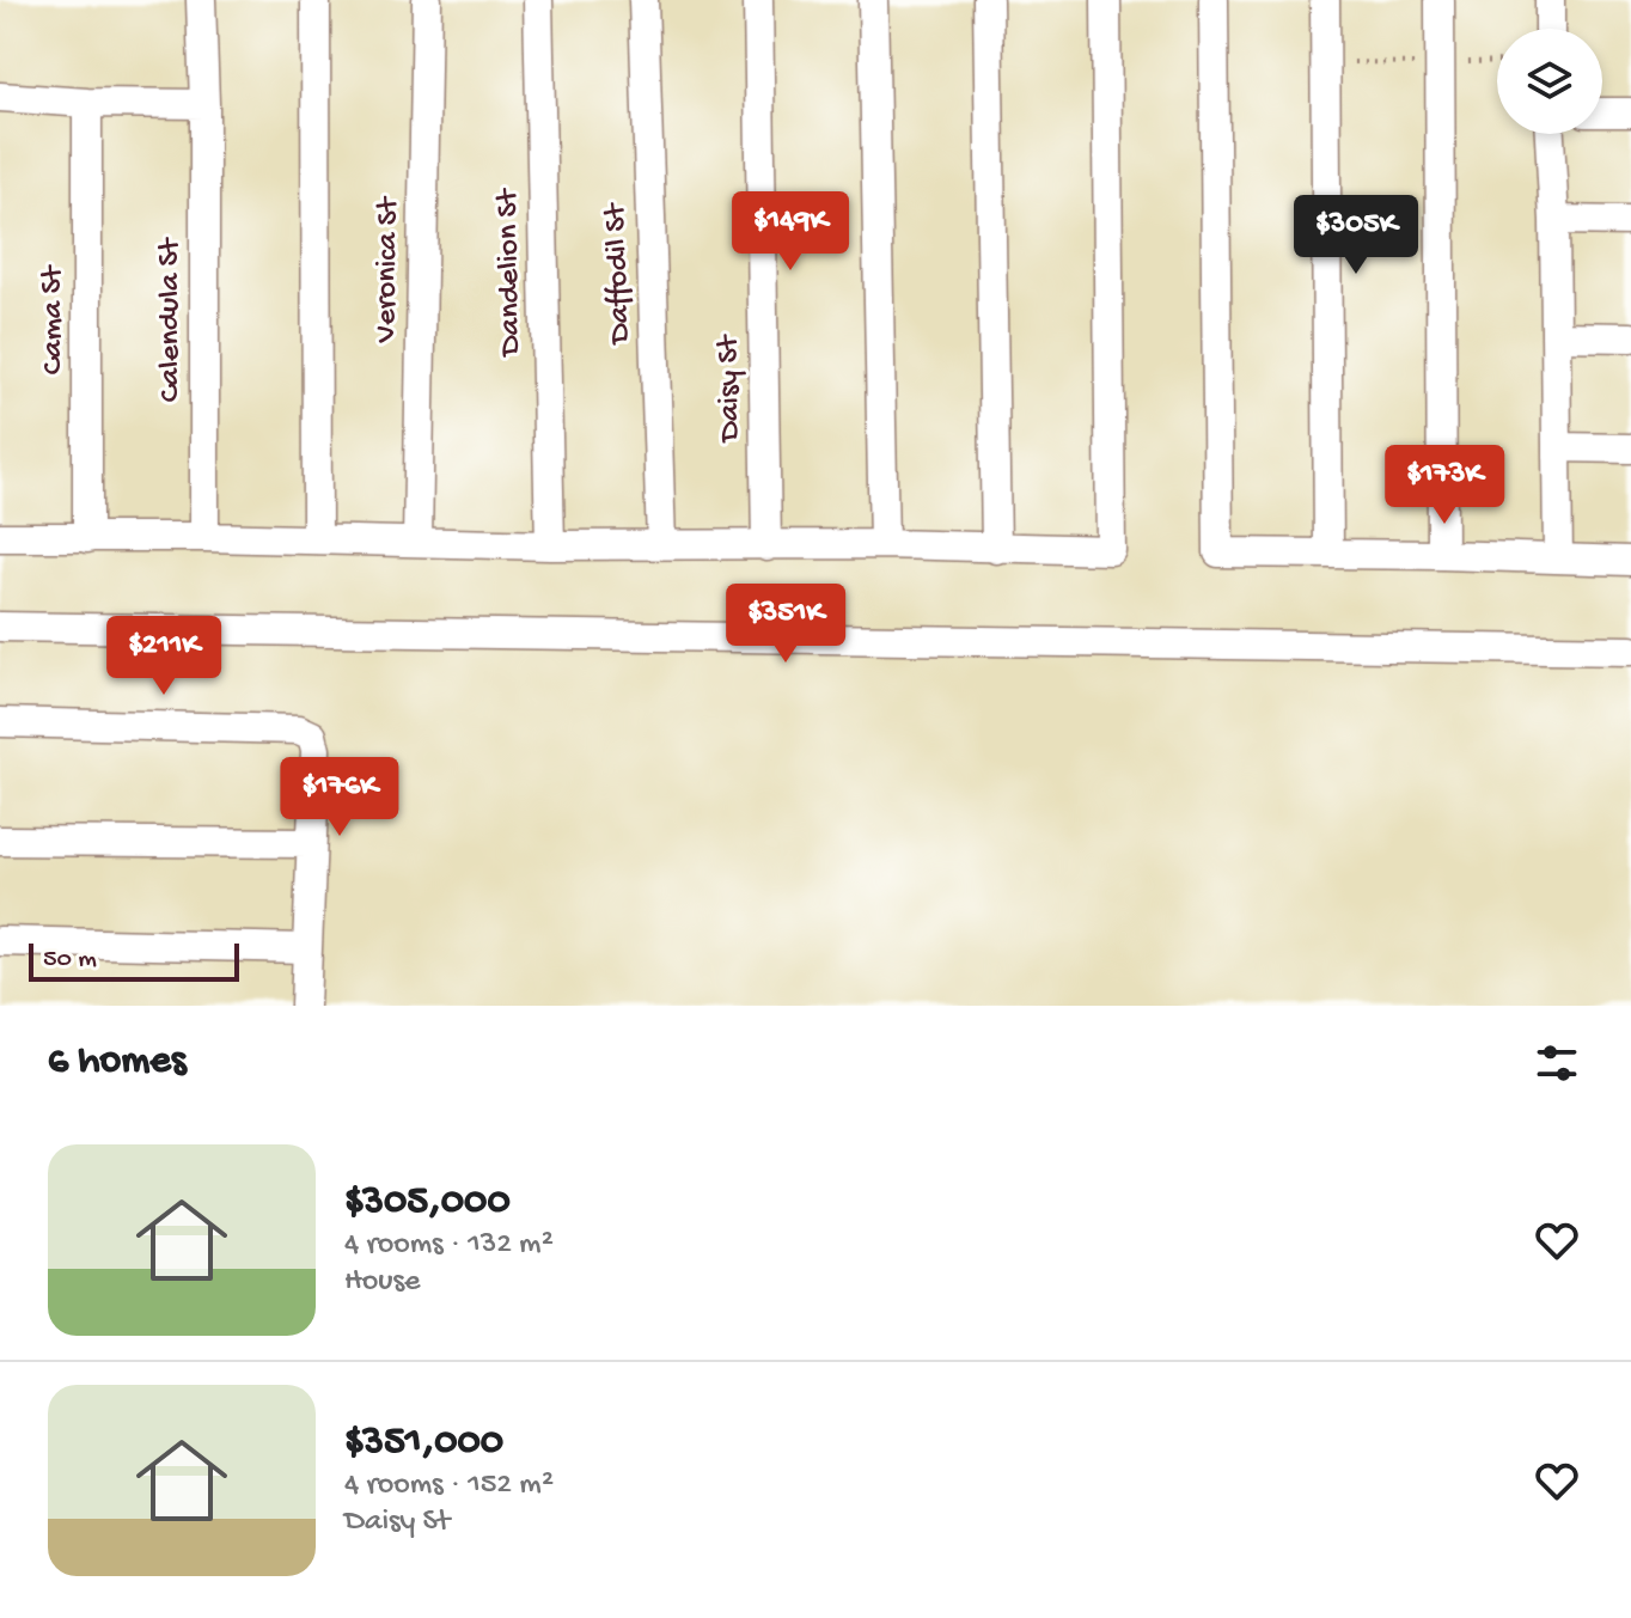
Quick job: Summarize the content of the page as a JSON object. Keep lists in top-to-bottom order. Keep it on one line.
{"streets":{"street":["Veronica St","Dandelion St","Daffodil St","Cama St","Calendula St","Daisy St"]},"scale_bar":"50 m","page":{"price":["$149K","$305K","$173K","$351K","$211K","$176K"],"scale":"50 m","heading":"6 homes","list":[{"name":"$305,000","note":"4 rooms · 132 m² · House"},{"name":"$351,000","note":"4 rooms · 152 m² · Daisy St"}]}}
